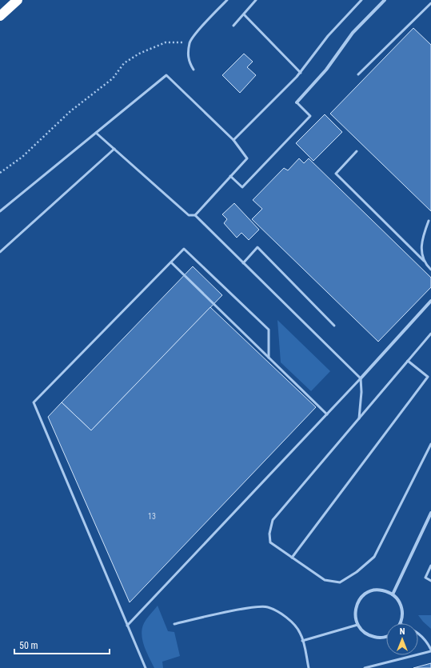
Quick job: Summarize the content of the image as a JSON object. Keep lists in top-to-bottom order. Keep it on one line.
{"house_numbers":["13"],"scale_bar":"50 m","north":"top"}
